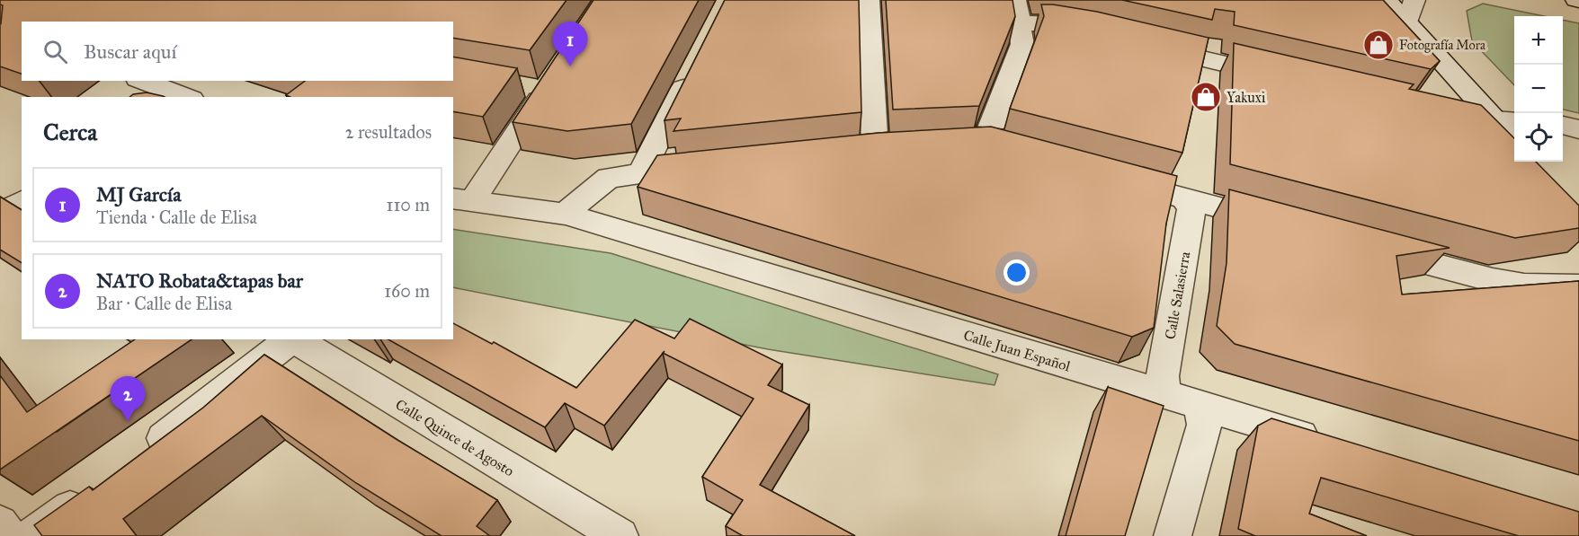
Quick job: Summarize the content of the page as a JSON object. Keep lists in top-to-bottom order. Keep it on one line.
{"streets":{"street":["Calle Salasierra","Calle Juan Español","Calle Quince de Agosto"]},"crossings":[["Calle Salasierra","Calle Juan Español"]],"places":{"shop":["Fotografía Mora","Yakuxi"]},"page":{"map_buttons":["+","−"],"pins":["1","2"],"search":"Buscar aquí","heading":["Cerca","2 resultados"],"list":[{"mark":"1","name":"MJ García","note":"Tienda · Calle de Elisa","value":"110 m"},{"mark":"2","name":"NATO Robata&tapas bar","note":"Bar · Calle de Elisa","value":"160 m"}]}}
